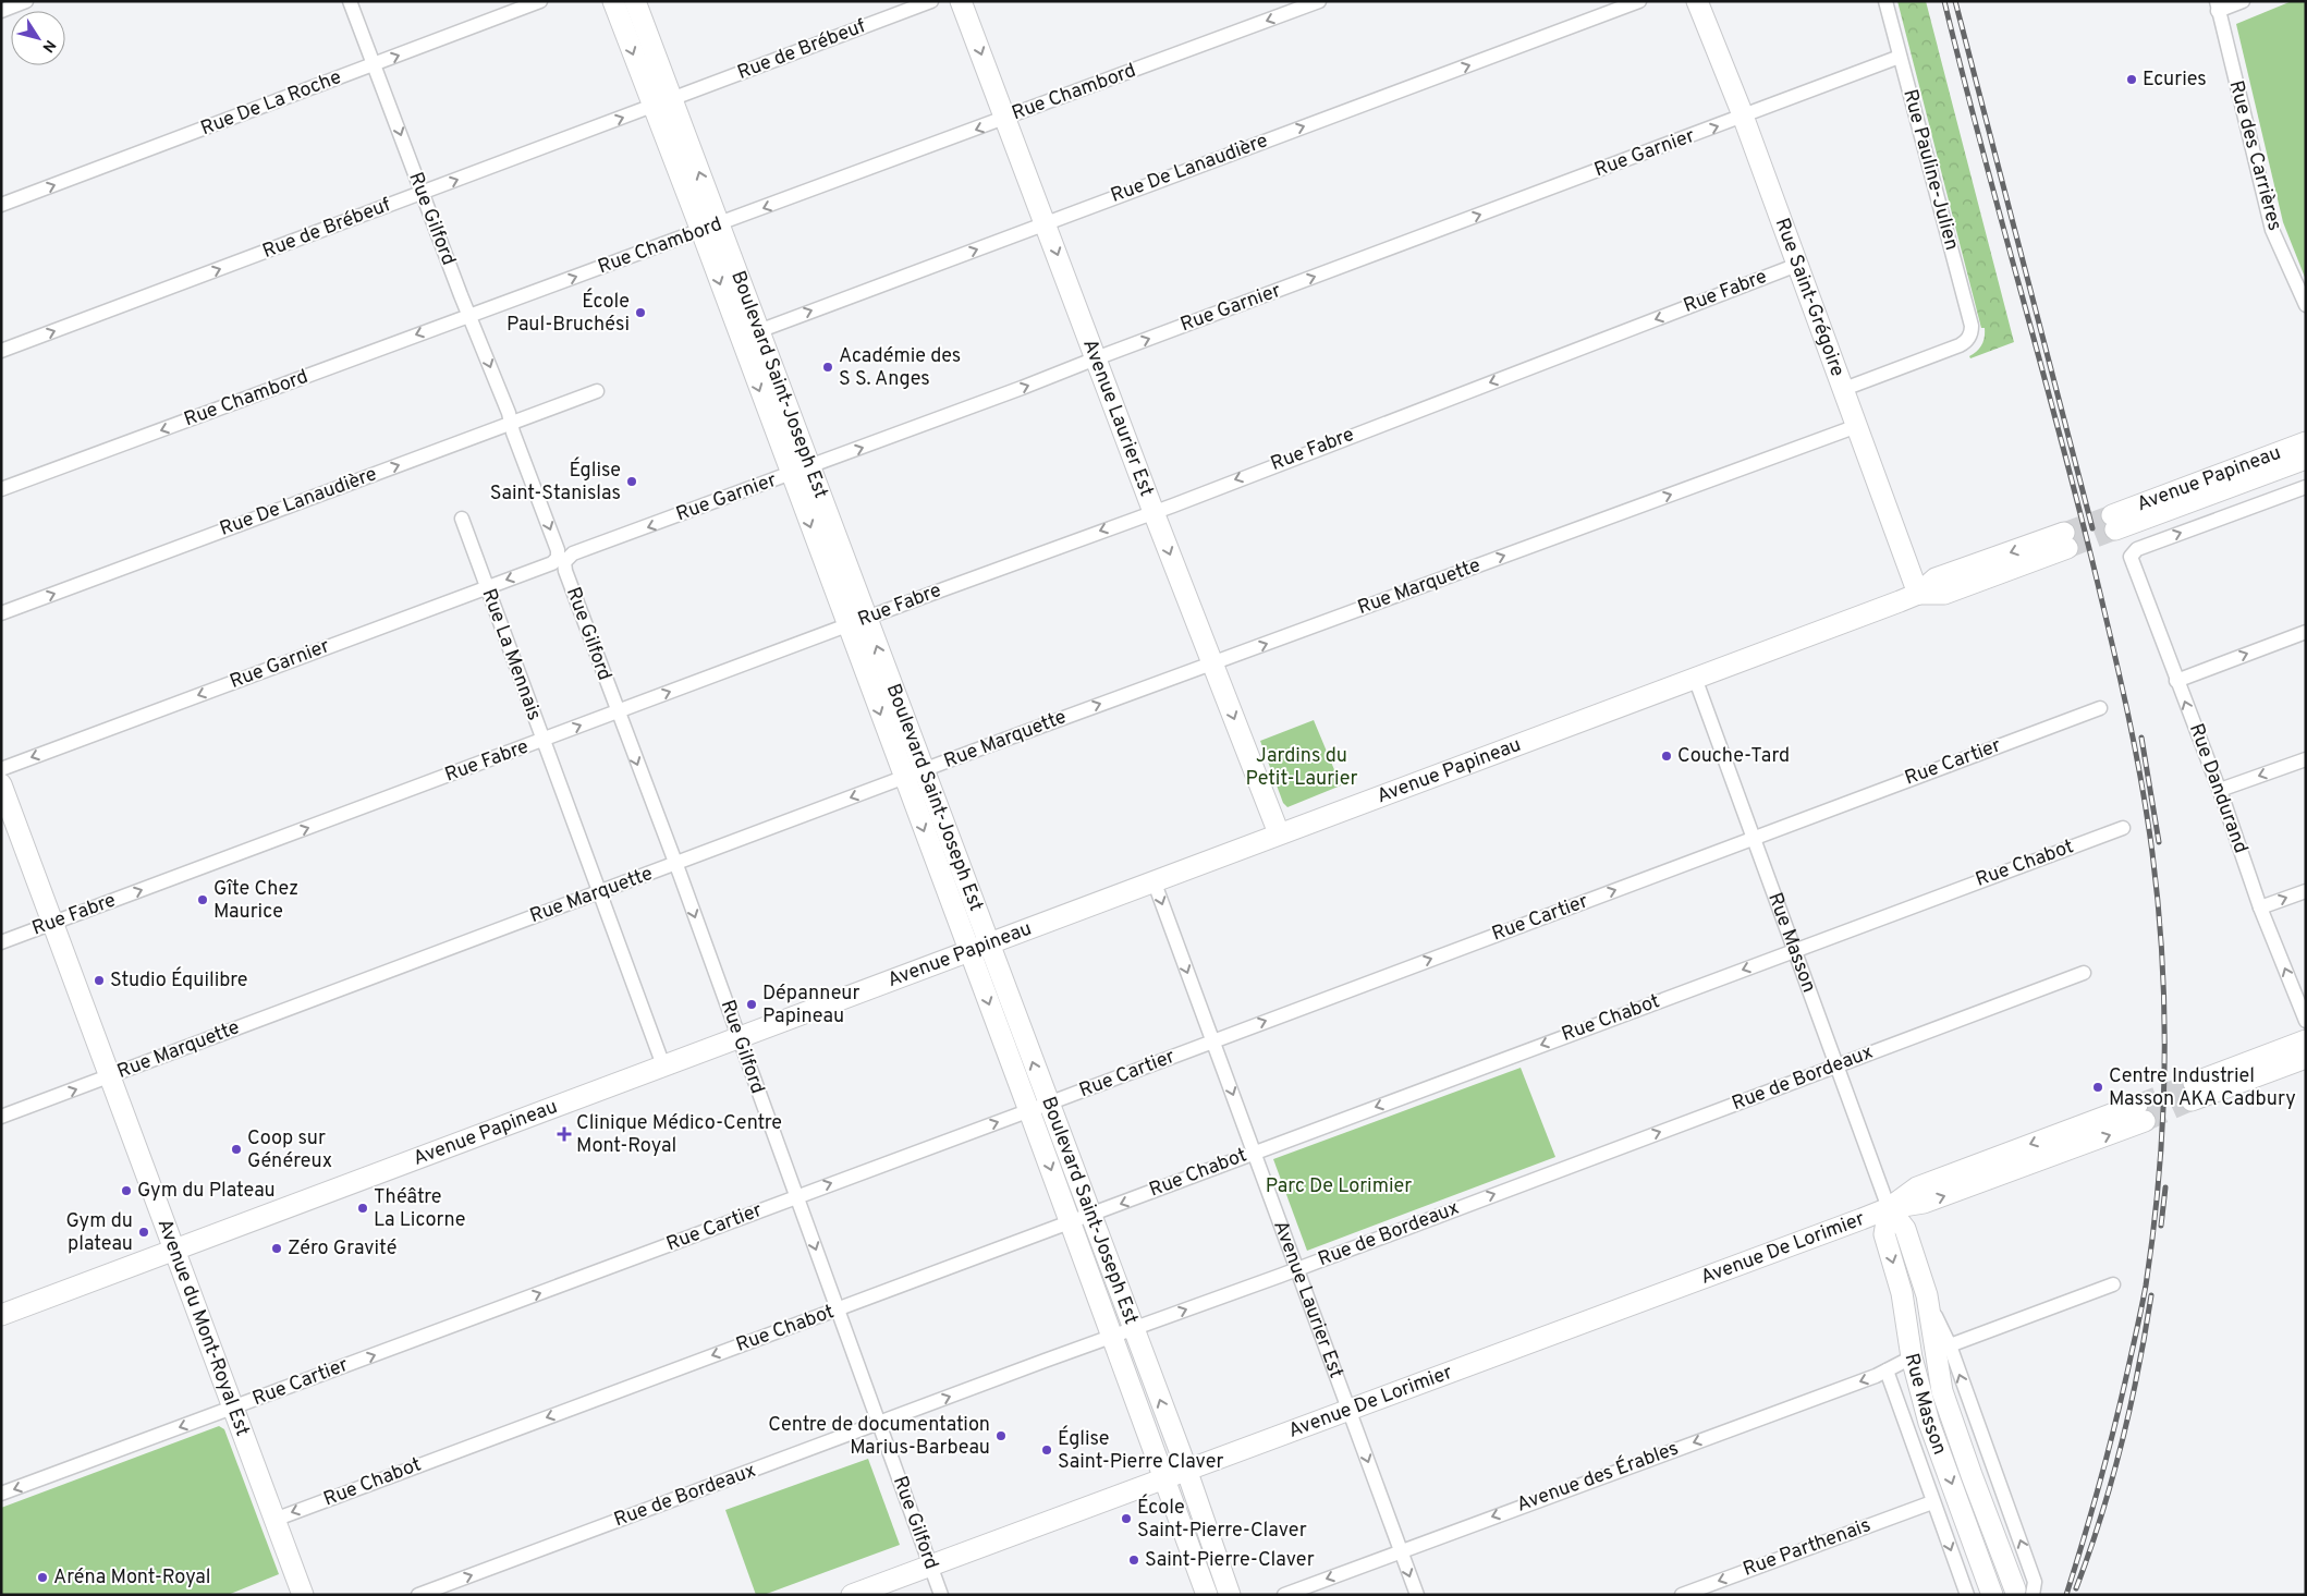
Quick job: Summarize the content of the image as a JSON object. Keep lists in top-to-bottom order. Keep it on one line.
{"streets":{"main road":["Rue Saint-Grégoire","Boulevard Saint-Joseph Est","Avenue Laurier Est","Avenue Papineau","Rue Masson","Avenue De Lorimier","Avenue du Mont-Royal Est"],"street":["Rue de Brébeuf","Rue Chambord","Rue De La Roche","Rue Garnier","Rue des Carrières","Rue De Lanaudière","Rue Pauline-Julien","Rue Gilford","Rue Fabre","Rue Marquette","Rue La Mennais","Rue Cartier","Rue Dandurand","Rue Chabot","Rue de Bordeaux","Avenue des Érables","Rue Parthenais"]},"crossings":[["Rue de Brébeuf","Rue Gilford"],["Rue de Brébeuf","Boulevard Saint-Joseph Est"],["Rue Chambord","Rue Gilford"],["Rue Chambord","Boulevard Saint-Joseph Est"],["Rue Chambord","Avenue Laurier Est"],["Rue De La Roche","Rue Gilford"],["Rue Garnier","Rue Pauline-Julien"],["Rue Garnier","Rue Gilford"],["Rue Garnier","Rue Saint-Grégoire"],["Rue Garnier","Boulevard Saint-Joseph Est"],["Rue Garnier","Avenue Laurier Est"],["Rue Garnier","Rue La Mennais"],["Rue De Lanaudière","Rue Gilford"],["Rue De Lanaudière","Boulevard Saint-Joseph Est"],["Rue De Lanaudière","Avenue Laurier Est"],["Rue Pauline-Julien","Rue Saint-Grégoire"],["Rue Gilford","Rue Fabre"],["Rue Gilford","Avenue Papineau"],["Rue Gilford","Rue Marquette"],["Rue Gilford","Rue Cartier"],["Rue Gilford","Rue Chabot"],["Rue Gilford","Rue de Bordeaux"],["Rue Gilford","Avenue De Lorimier"],["Rue Fabre","Rue Saint-Grégoire"],["Rue Fabre","Boulevard Saint-Joseph Est"],["Rue Fabre","Avenue Laurier Est"],["Rue Fabre","Rue La Mennais"],["Rue Fabre","Avenue du Mont-Royal Est"],["Rue Saint-Grégoire","Avenue Papineau"],["Rue Saint-Grégoire","Rue Marquette"],["Boulevard Saint-Joseph Est","Avenue Papineau"],["Boulevard Saint-Joseph Est","Rue Marquette"],["Boulevard Saint-Joseph Est","Rue Cartier"],["Boulevard Saint-Joseph Est","Rue Chabot"],["Boulevard Saint-Joseph Est","Rue de Bordeaux"],["Boulevard Saint-Joseph Est","Avenue De Lorimier"],["Avenue Laurier Est","Avenue Papineau"],["Avenue Laurier Est","Rue Marquette"],["Avenue Laurier Est","Rue Cartier"],["Avenue Laurier Est","Rue Chabot"],["Avenue Laurier Est","Rue de Bordeaux"],["Avenue Laurier Est","Avenue De Lorimier"],["Avenue Laurier Est","Avenue des Érables"],["Avenue Papineau","Rue La Mennais"],["Avenue Papineau","Rue Masson"],["Avenue Papineau","Avenue du Mont-Royal Est"],["Rue Marquette","Rue La Mennais"],["Rue Marquette","Avenue du Mont-Royal Est"],["Rue Cartier","Rue Masson"],["Rue Cartier","Avenue du Mont-Royal Est"],["Rue Chabot","Rue Masson"],["Rue Chabot","Avenue du Mont-Royal Est"],["Rue Masson","Rue de Bordeaux"],["Rue Masson","Avenue De Lorimier"],["Rue Masson","Avenue des Érables"],["Rue Masson","Rue Parthenais"]],"one_way":["Rue de Brébeuf","Rue De La Roche","Rue De Lanaudière","Rue Gilford","Avenue Laurier Est","Rue Chabot","Rue de Bordeaux","Avenue des Érables","Rue Parthenais"],"parks":["Jardins du Petit-Laurier","Parc De Lorimier"],"places":{"other":["Ecuries","École Paul-Bruchési","Académie des S S. Anges","Église Saint-Stanislas","Couche-Tard","Gîte Chez Maurice","Studio Équilibre","Dépanneur Papineau","Centre Industriel Masson AKA Cadbury","Coop sur Généreux","Gym du Plateau","Théâtre La Licorne","Gym du plateau","Zéro Gravité","Centre de documentation Marius-Barbeau","Église Saint-Pierre Claver","École Saint-Pierre-Claver","Saint-Pierre-Claver","Aréna Mont-Royal"],"health":["Clinique Médico-Centre Mont-Royal"]},"north":"bottom right"}
